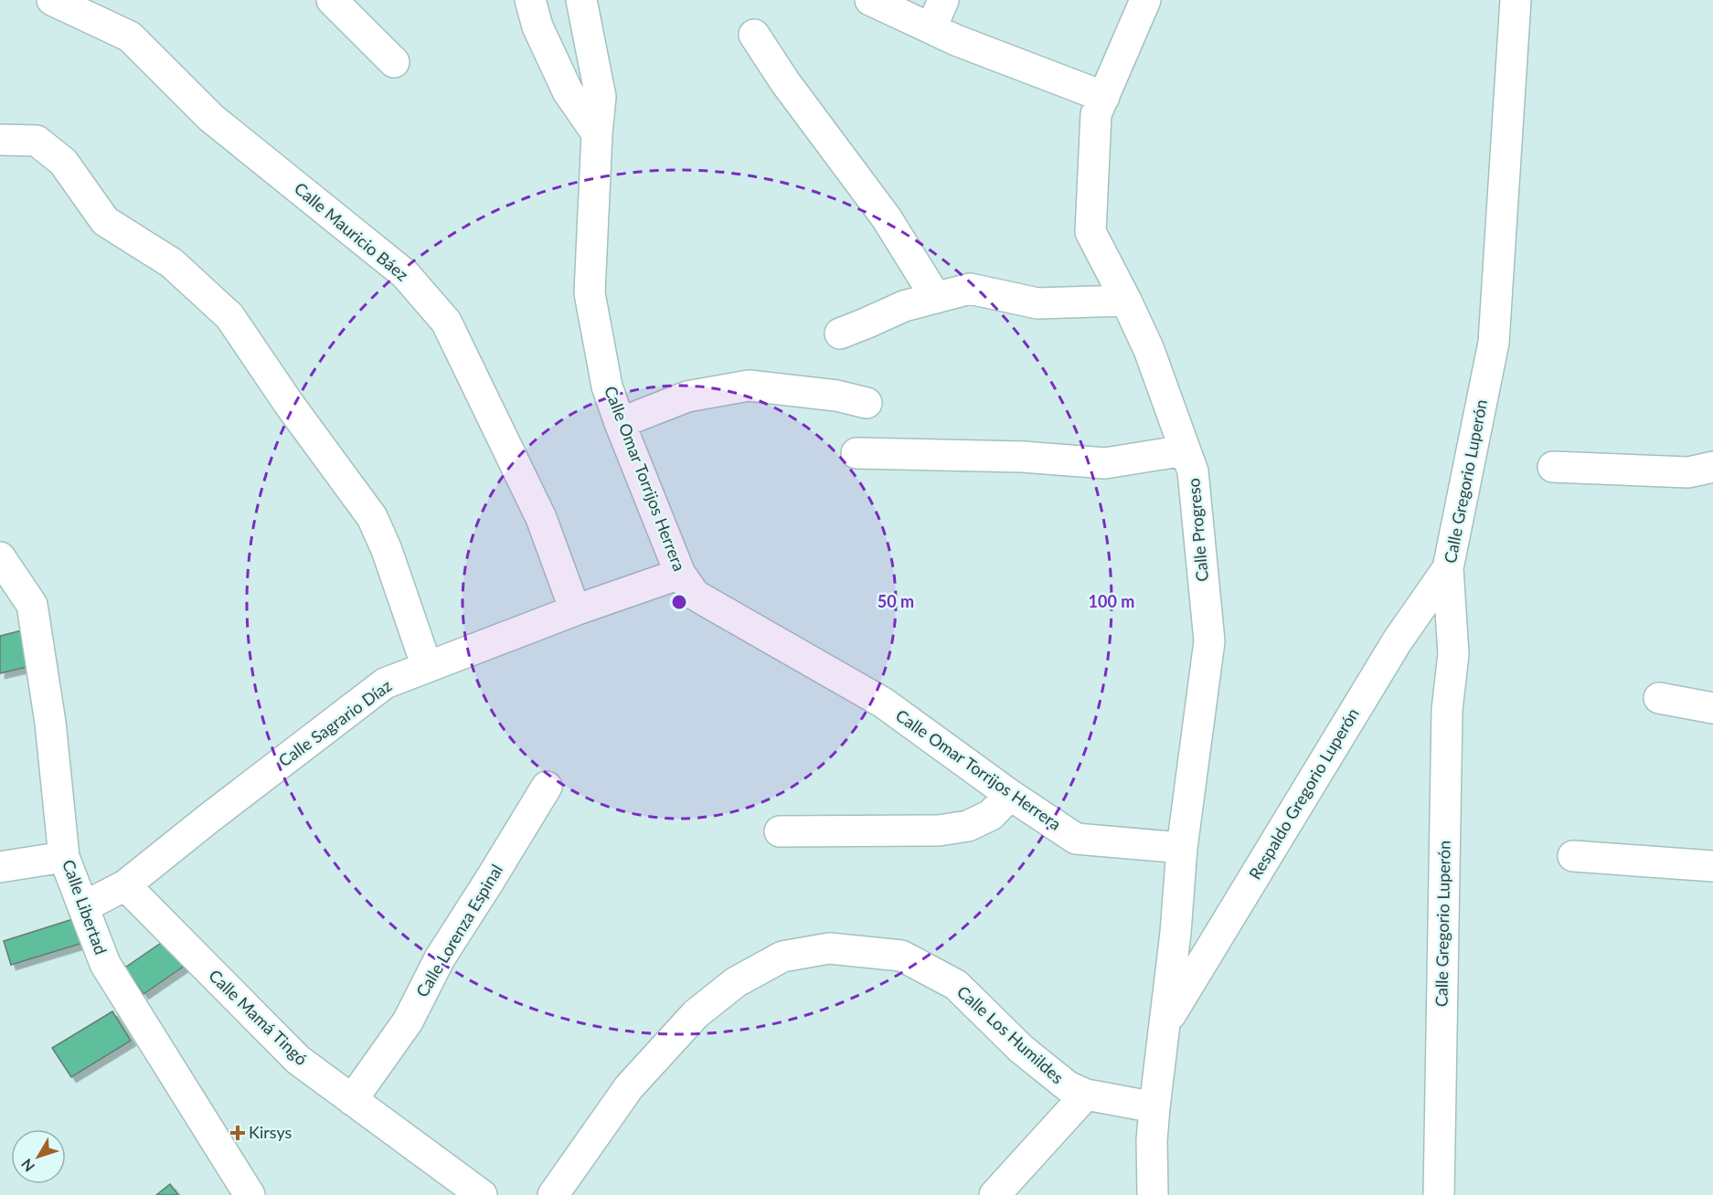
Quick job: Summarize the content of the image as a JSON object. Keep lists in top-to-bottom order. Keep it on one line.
{"streets":{"street":["Calle Mauricio Báez","Calle Omar Torrijos Herrera","Calle Gregorio Luperón","Calle Progreso","Calle Sagrario Díaz","Respaldo Gregorio Luperón","Calle Libertad","Calle Lorenza Espinal","Calle Mamá Tingó","Calle Los Humildes"]},"crossings":[["Calle Mauricio Báez","Calle Sagrario Díaz"],["Calle Omar Torrijos Herrera","Calle Progreso"],["Calle Omar Torrijos Herrera","Calle Sagrario Díaz"],["Calle Gregorio Luperón","Respaldo Gregorio Luperón"],["Calle Progreso","Respaldo Gregorio Luperón"],["Calle Progreso","Calle Los Humildes"],["Calle Sagrario Díaz","Calle Libertad"],["Calle Sagrario Díaz","Calle Mamá Tingó"],["Calle Lorenza Espinal","Calle Mamá Tingó"]],"places":{"health":["Kirsys"]},"north":"bottom left","rings":["50 m","100 m"]}
